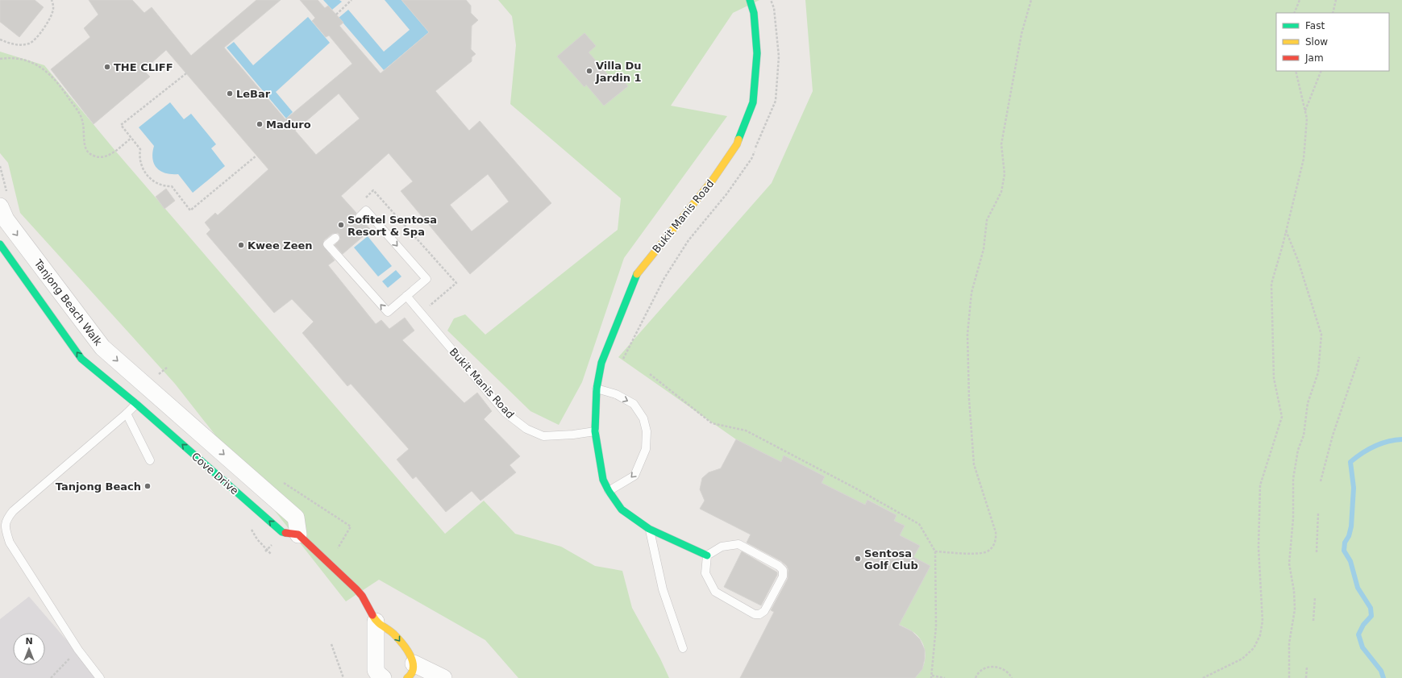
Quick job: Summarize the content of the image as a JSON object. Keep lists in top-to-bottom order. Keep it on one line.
{"streets":{"street":["Bukit Manis Road","Tanjong Beach Walk","Cove Drive"]},"crossings":[["Tanjong Beach Walk","Cove Drive"]],"places":["THE CLIFF","Villa Du Jardin 1","LeBar","Maduro","Sofitel Sentosa Resort & Spa","Kwee Zeen","Tanjong Beach","Sentosa Golf Club"],"legend":["Fast","Slow","Jam"],"north":"top"}
